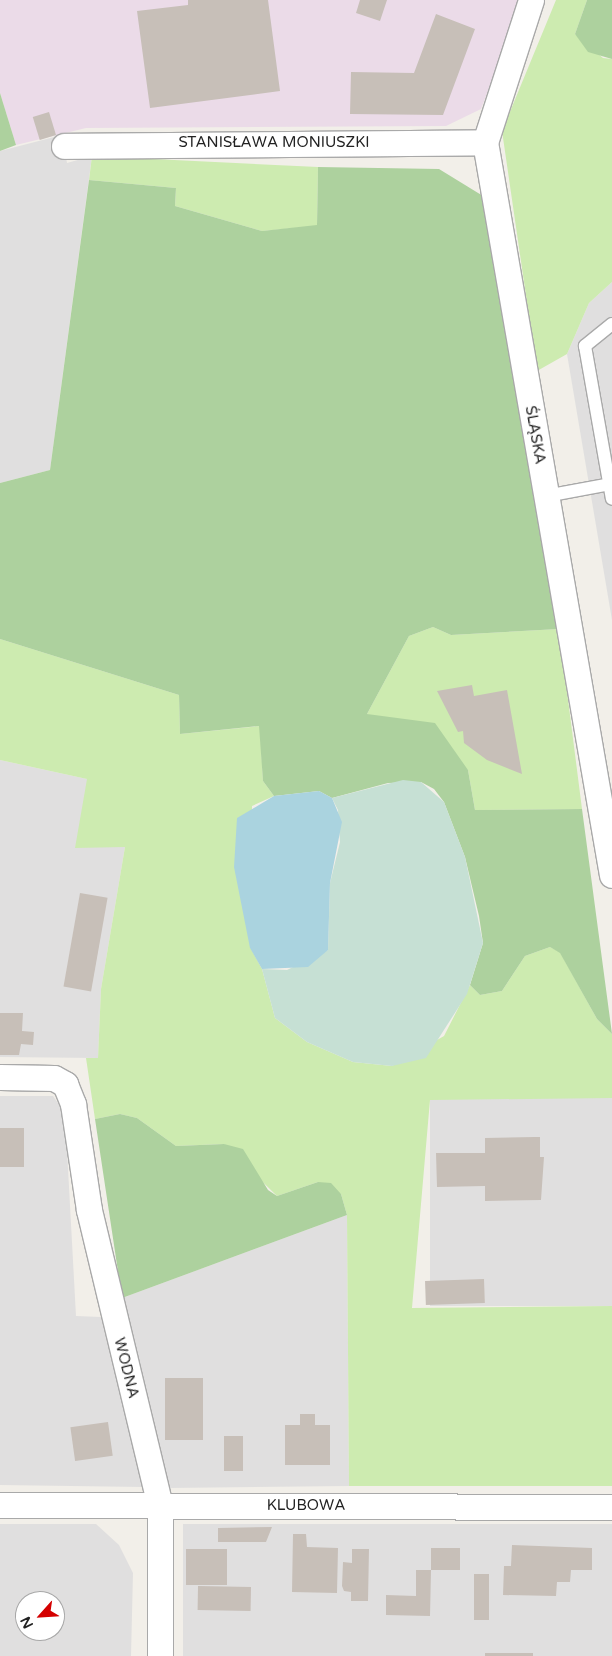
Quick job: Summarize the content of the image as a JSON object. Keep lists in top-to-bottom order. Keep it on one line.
{"streets":{"street":["STANISŁAWA MONIUSZKI","ŚLĄSKA","WODNA","KLUBOWA"]},"crossings":[["STANISŁAWA MONIUSZKI","ŚLĄSKA"],["WODNA","KLUBOWA"]],"north":"bottom left"}
